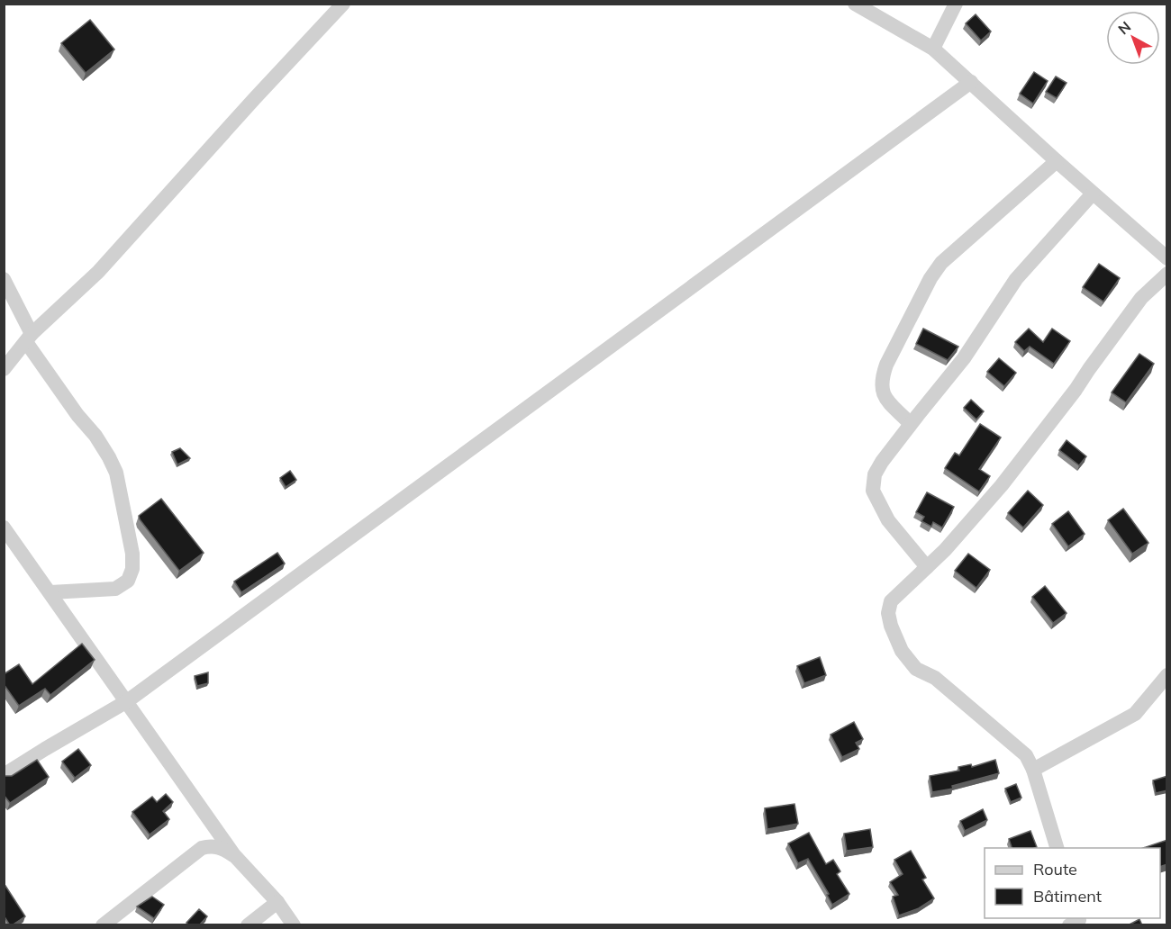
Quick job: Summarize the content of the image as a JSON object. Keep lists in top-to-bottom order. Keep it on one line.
{"legend":["Route","Bâtiment"],"north":"top left"}
